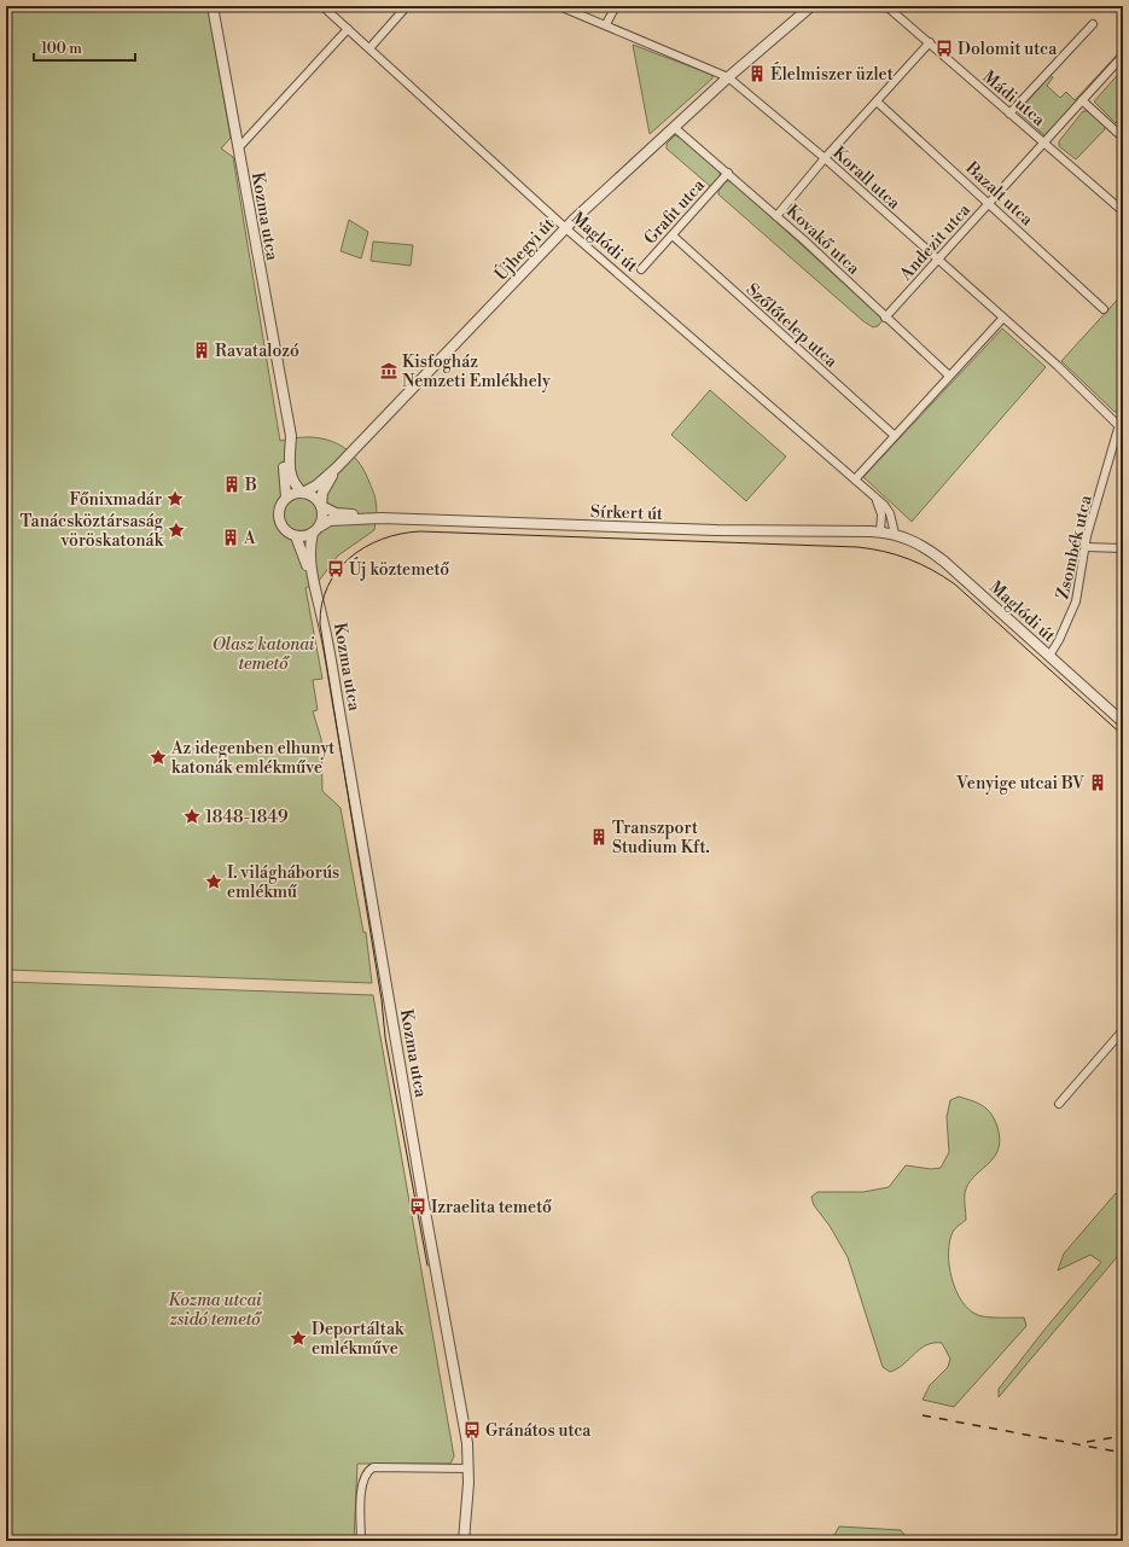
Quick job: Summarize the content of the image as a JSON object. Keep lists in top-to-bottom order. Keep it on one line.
{"streets":{"street":["Mádi utca","Korall utca","Bazalt utca","Grafit utca","Kozma utca","Kovakő utca","Maglódi út","Andezit utca","Újhegyi út","Szőlőtelep utca","Sírkert út","Zsombék utca"]},"crossings":[["Mádi utca","Andezit utca"],["Korall utca","Andezit utca"],["Korall utca","Újhegyi út"],["Korall utca","Zsombék utca"],["Bazalt utca","Andezit utca"],["Grafit utca","Kovakő utca"],["Grafit utca","Szőlőtelep utca"],["Kozma utca","Újhegyi út"],["Kozma utca","Sírkert út"],["Kovakő utca","Andezit utca"],["Kovakő utca","Újhegyi út"],["Maglódi út","Újhegyi út"],["Maglódi út","Sírkert út"],["Maglódi út","Zsombék utca"],["Újhegyi út","Sírkert út"]],"parks":["Olasz katonai temető","Kozma utcai zsidó temető"],"places":{"bus stop":["Dolomit utca","Új köztemető","Izraelita temető","Gránátos utca"],"building":["Élelmiszer üzlet","Ravatalozó","B","A","Venyige utcai BV","Transzport Studium Kft."],"museum":["Kisfogház Nemzeti Emlékhely"],"place":["Főnixmadár","Tanácsköztársaság vöröskatonák","Az idegenben elhunyt katonák emlékműve","1848-1849","I. világháborús emlékmű","Deportáltak emlékműve"]},"scale_bar":"100 m"}
